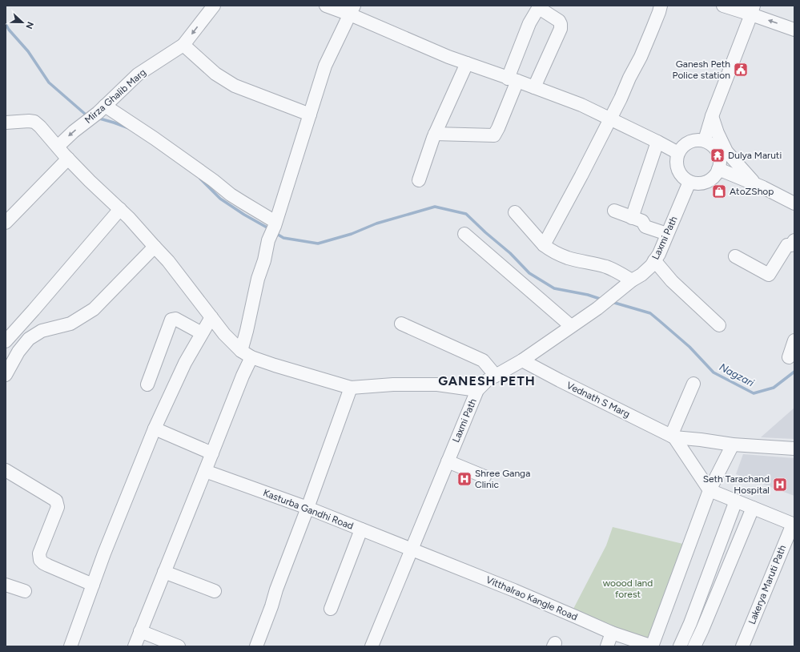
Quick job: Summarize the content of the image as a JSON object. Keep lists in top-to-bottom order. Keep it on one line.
{"streets":{"street":["Mirza Ghalib Marg","Laxmi Path","Vednath S Marg","Kasturba Gandhi Road","Lakerya Maruti Path","Vitthalrao Kangle Road"]},"crossings":[["Laxmi Path","Vednath S Marg"],["Laxmi Path","Kasturba Gandhi Road"],["Laxmi Path","Vitthalrao Kangle Road"],["Kasturba Gandhi Road","Vitthalrao Kangle Road"]],"one_way":["Mirza Ghalib Marg"],"districts":["GANESH PETH"],"water":["Nagzari"],"parks":["woood land forest"],"places":{"public building":["Ganesh Peth Police station"],"temple":["Dulya Maruti"],"shop":["AtoZShop"],"hospital":["Shree Ganga Clinic","Seth Tarachand Hospital"]},"north":"right"}
